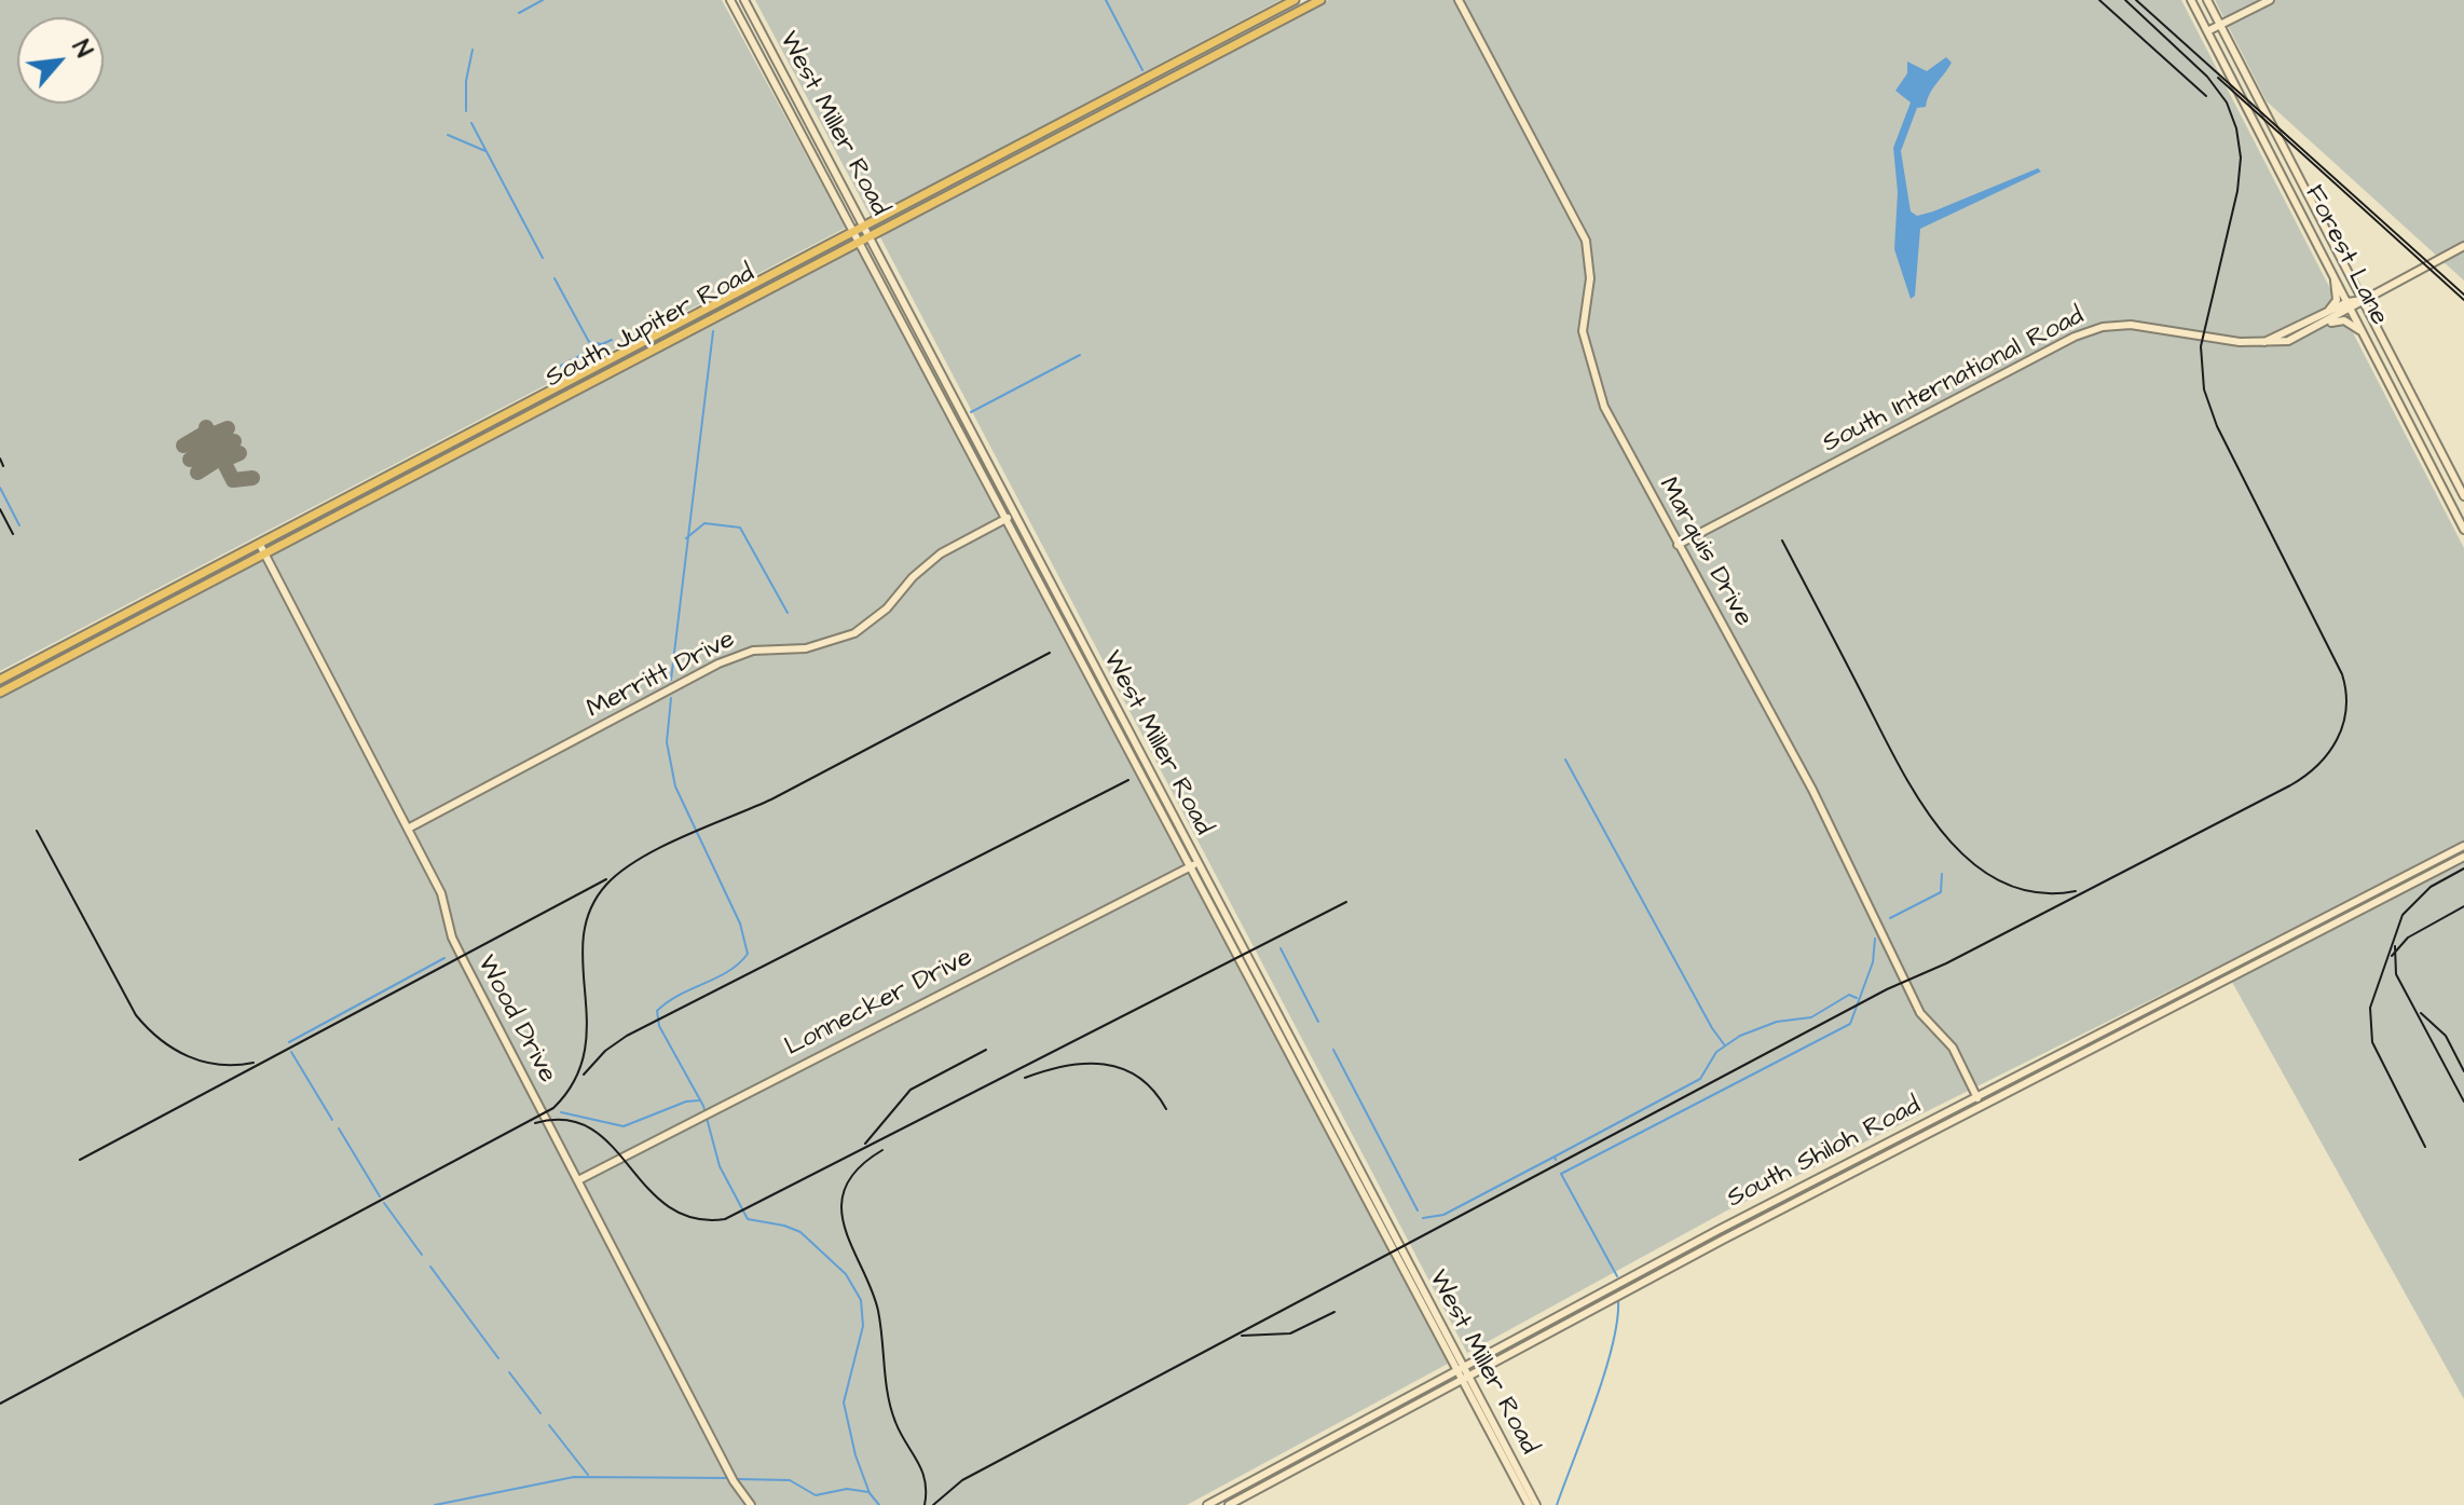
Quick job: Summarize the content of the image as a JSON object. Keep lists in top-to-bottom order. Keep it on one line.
{"streets":{"main road":["West Miller Road","Forest Lane","South Jupiter Road","South International Road","Marquis Drive","Merritt Drive","Lonnecker Drive","Wood Drive","South Shiloh Road"]},"crossings":[["West Miller Road","South Jupiter Road"],["West Miller Road","Merritt Drive"],["West Miller Road","Lonnecker Drive"],["West Miller Road","South Shiloh Road"],["Forest Lane","South International Road"],["South Jupiter Road","Wood Drive"],["South International Road","Marquis Drive"],["Marquis Drive","South Shiloh Road"],["Merritt Drive","Wood Drive"],["Lonnecker Drive","Wood Drive"]],"north":"top right"}
